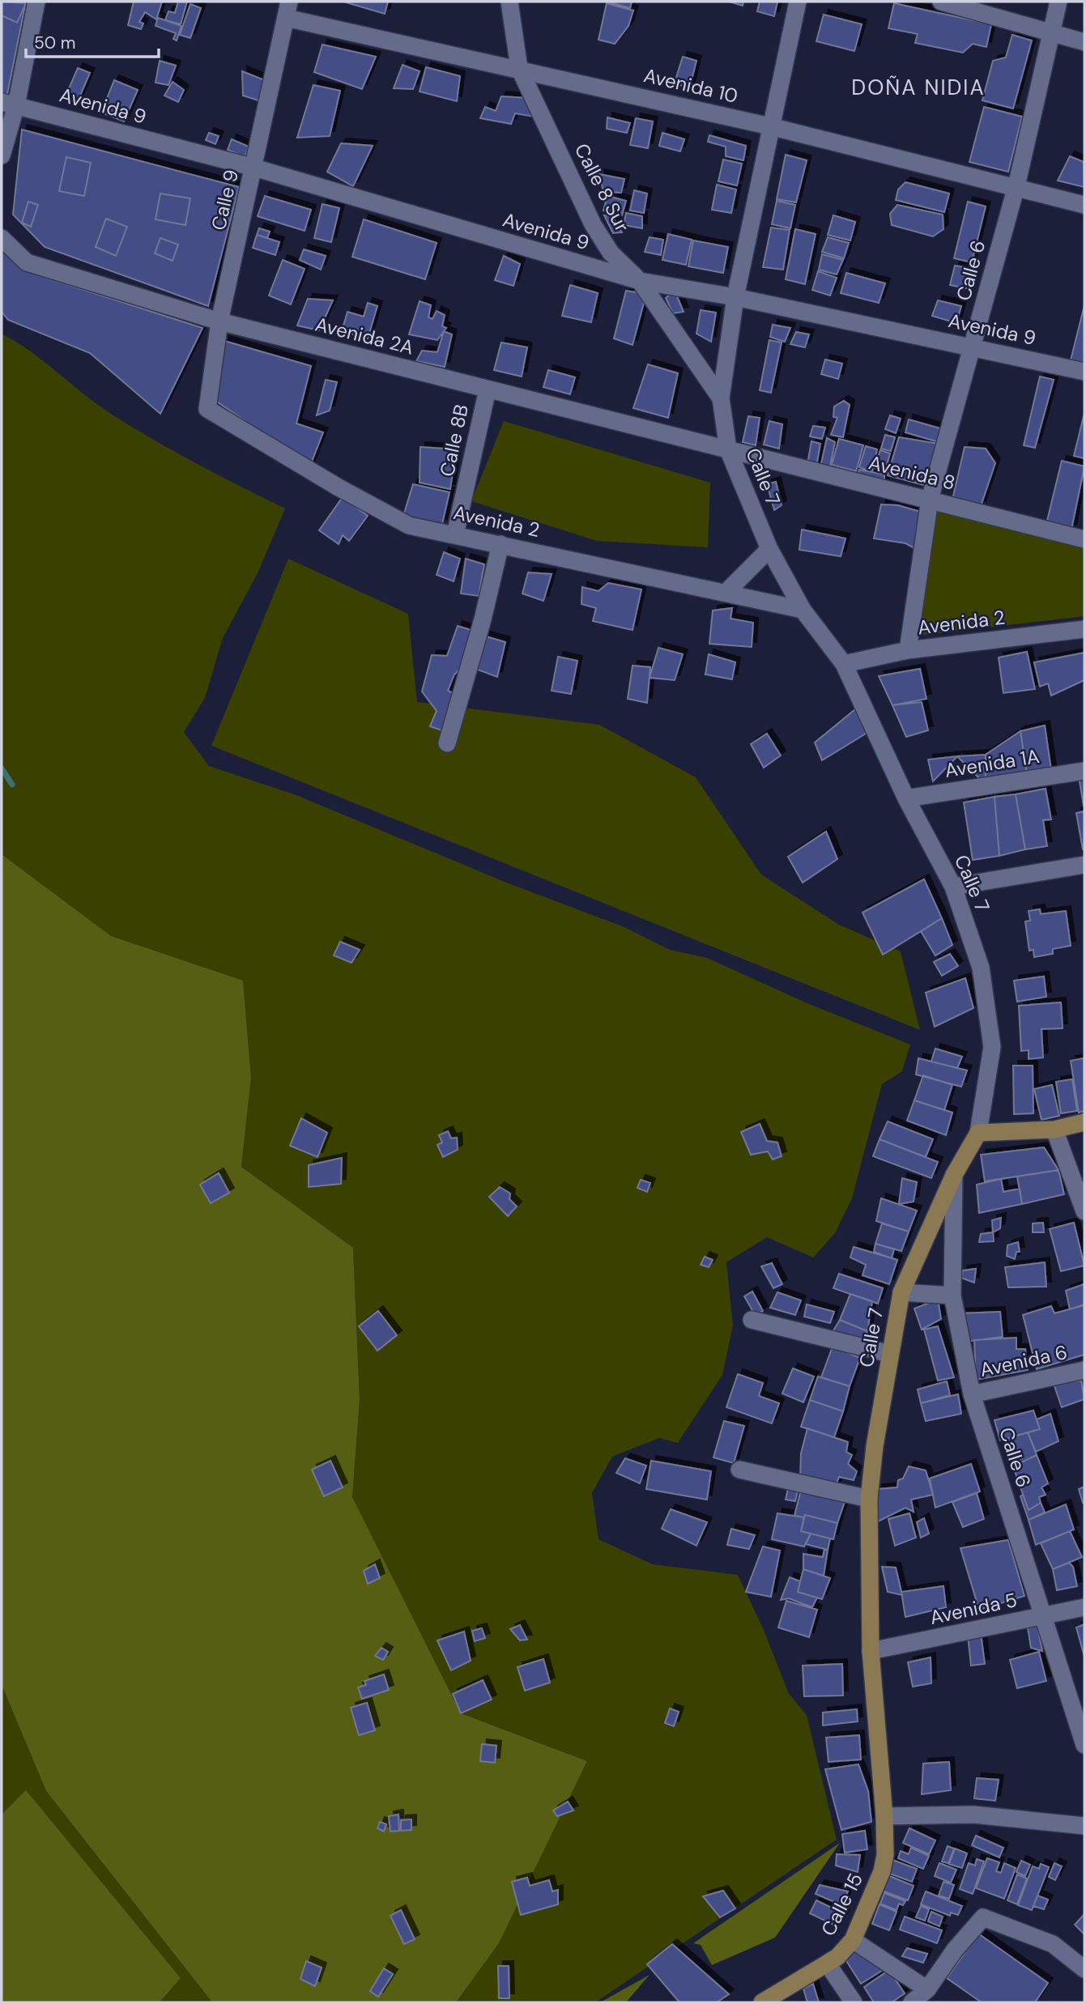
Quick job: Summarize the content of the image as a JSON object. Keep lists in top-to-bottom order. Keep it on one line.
{"streets":{"main road":["Calle 7","Calle 15"],"street":["Avenida 10","Avenida 9","Calle 8 Sur","Calle 9","Calle 6","Avenida 2A","Calle 8B","Avenida 8","Avenida 2","Avenida 1A","Avenida 6","Avenida 5"]},"crossings":[["Avenida 10","Calle 8 Sur"],["Avenida 10","Calle 9"],["Avenida 10","Calle 6"],["Avenida 10","Calle 7"],["Avenida 9","Calle 8 Sur"],["Avenida 9","Calle 9"],["Avenida 9","Calle 6"],["Avenida 9","Calle 7"],["Calle 8 Sur","Calle 7"],["Calle 9","Avenida 2A"],["Calle 9","Avenida 2"],["Calle 6","Avenida 8"],["Calle 6","Calle 7"],["Calle 6","Avenida 2"],["Calle 6","Avenida 6"],["Calle 6","Avenida 5"],["Avenida 2A","Calle 8B"],["Avenida 2A","Avenida 8"],["Avenida 2A","Calle 7"],["Calle 8B","Avenida 2"],["Avenida 8","Calle 7"],["Calle 7","Avenida 2"],["Calle 7","Avenida 1A"],["Calle 7","Avenida 5"],["Calle 7","Calle 15"]],"districts":["DOÑA NIDIA"],"scale_bar":"50 m"}
